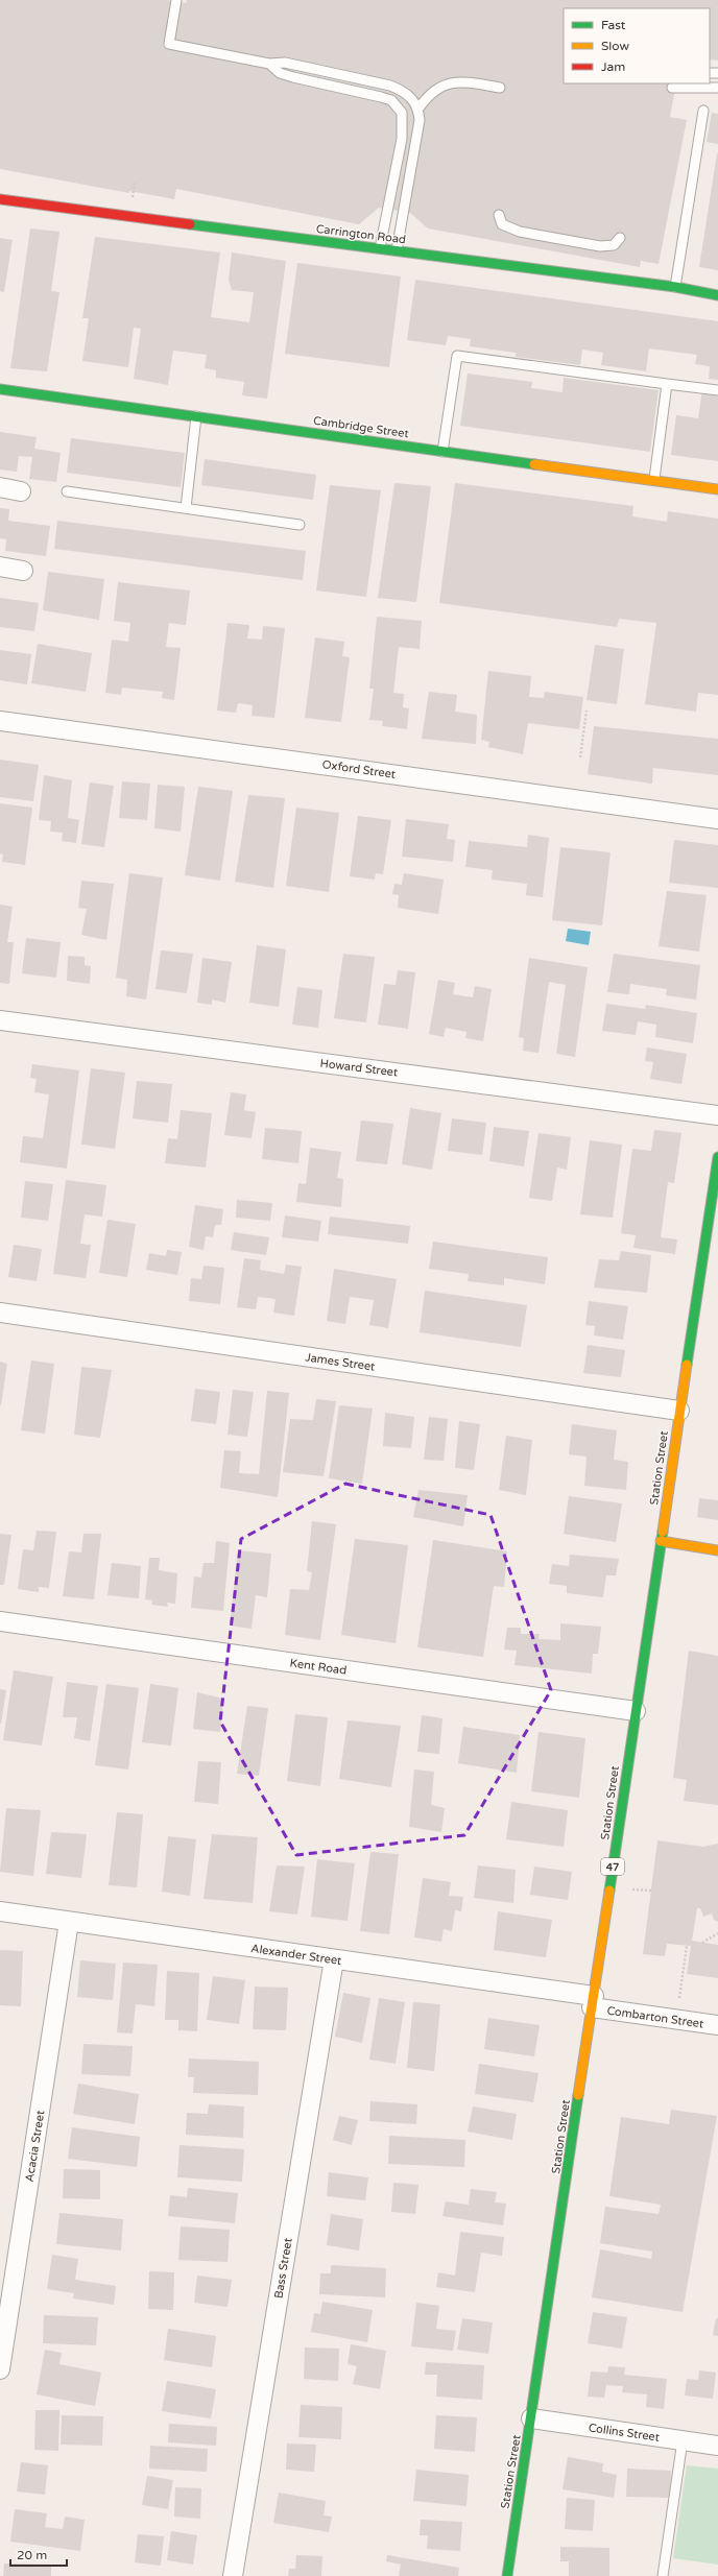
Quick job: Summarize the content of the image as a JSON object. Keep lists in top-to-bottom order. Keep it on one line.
{"streets":{"street":["Carrington Road","Cambridge Street","Oxford Street","Howard Street","James Street","Station Street","Kent Road","47","Alexander Street","Combarton Street","Acacia Street","Bass Street","Collins Street"]},"crossings":[["James Street","Station Street"],["Station Street","Kent Road"],["Station Street","Alexander Street"],["Station Street","Combarton Street"],["Station Street","Collins Street"],["Alexander Street","Combarton Street"],["Alexander Street","Acacia Street"],["Alexander Street","Bass Street"]],"legend":["Fast","Slow","Jam"],"scale_bar":"20 m"}
